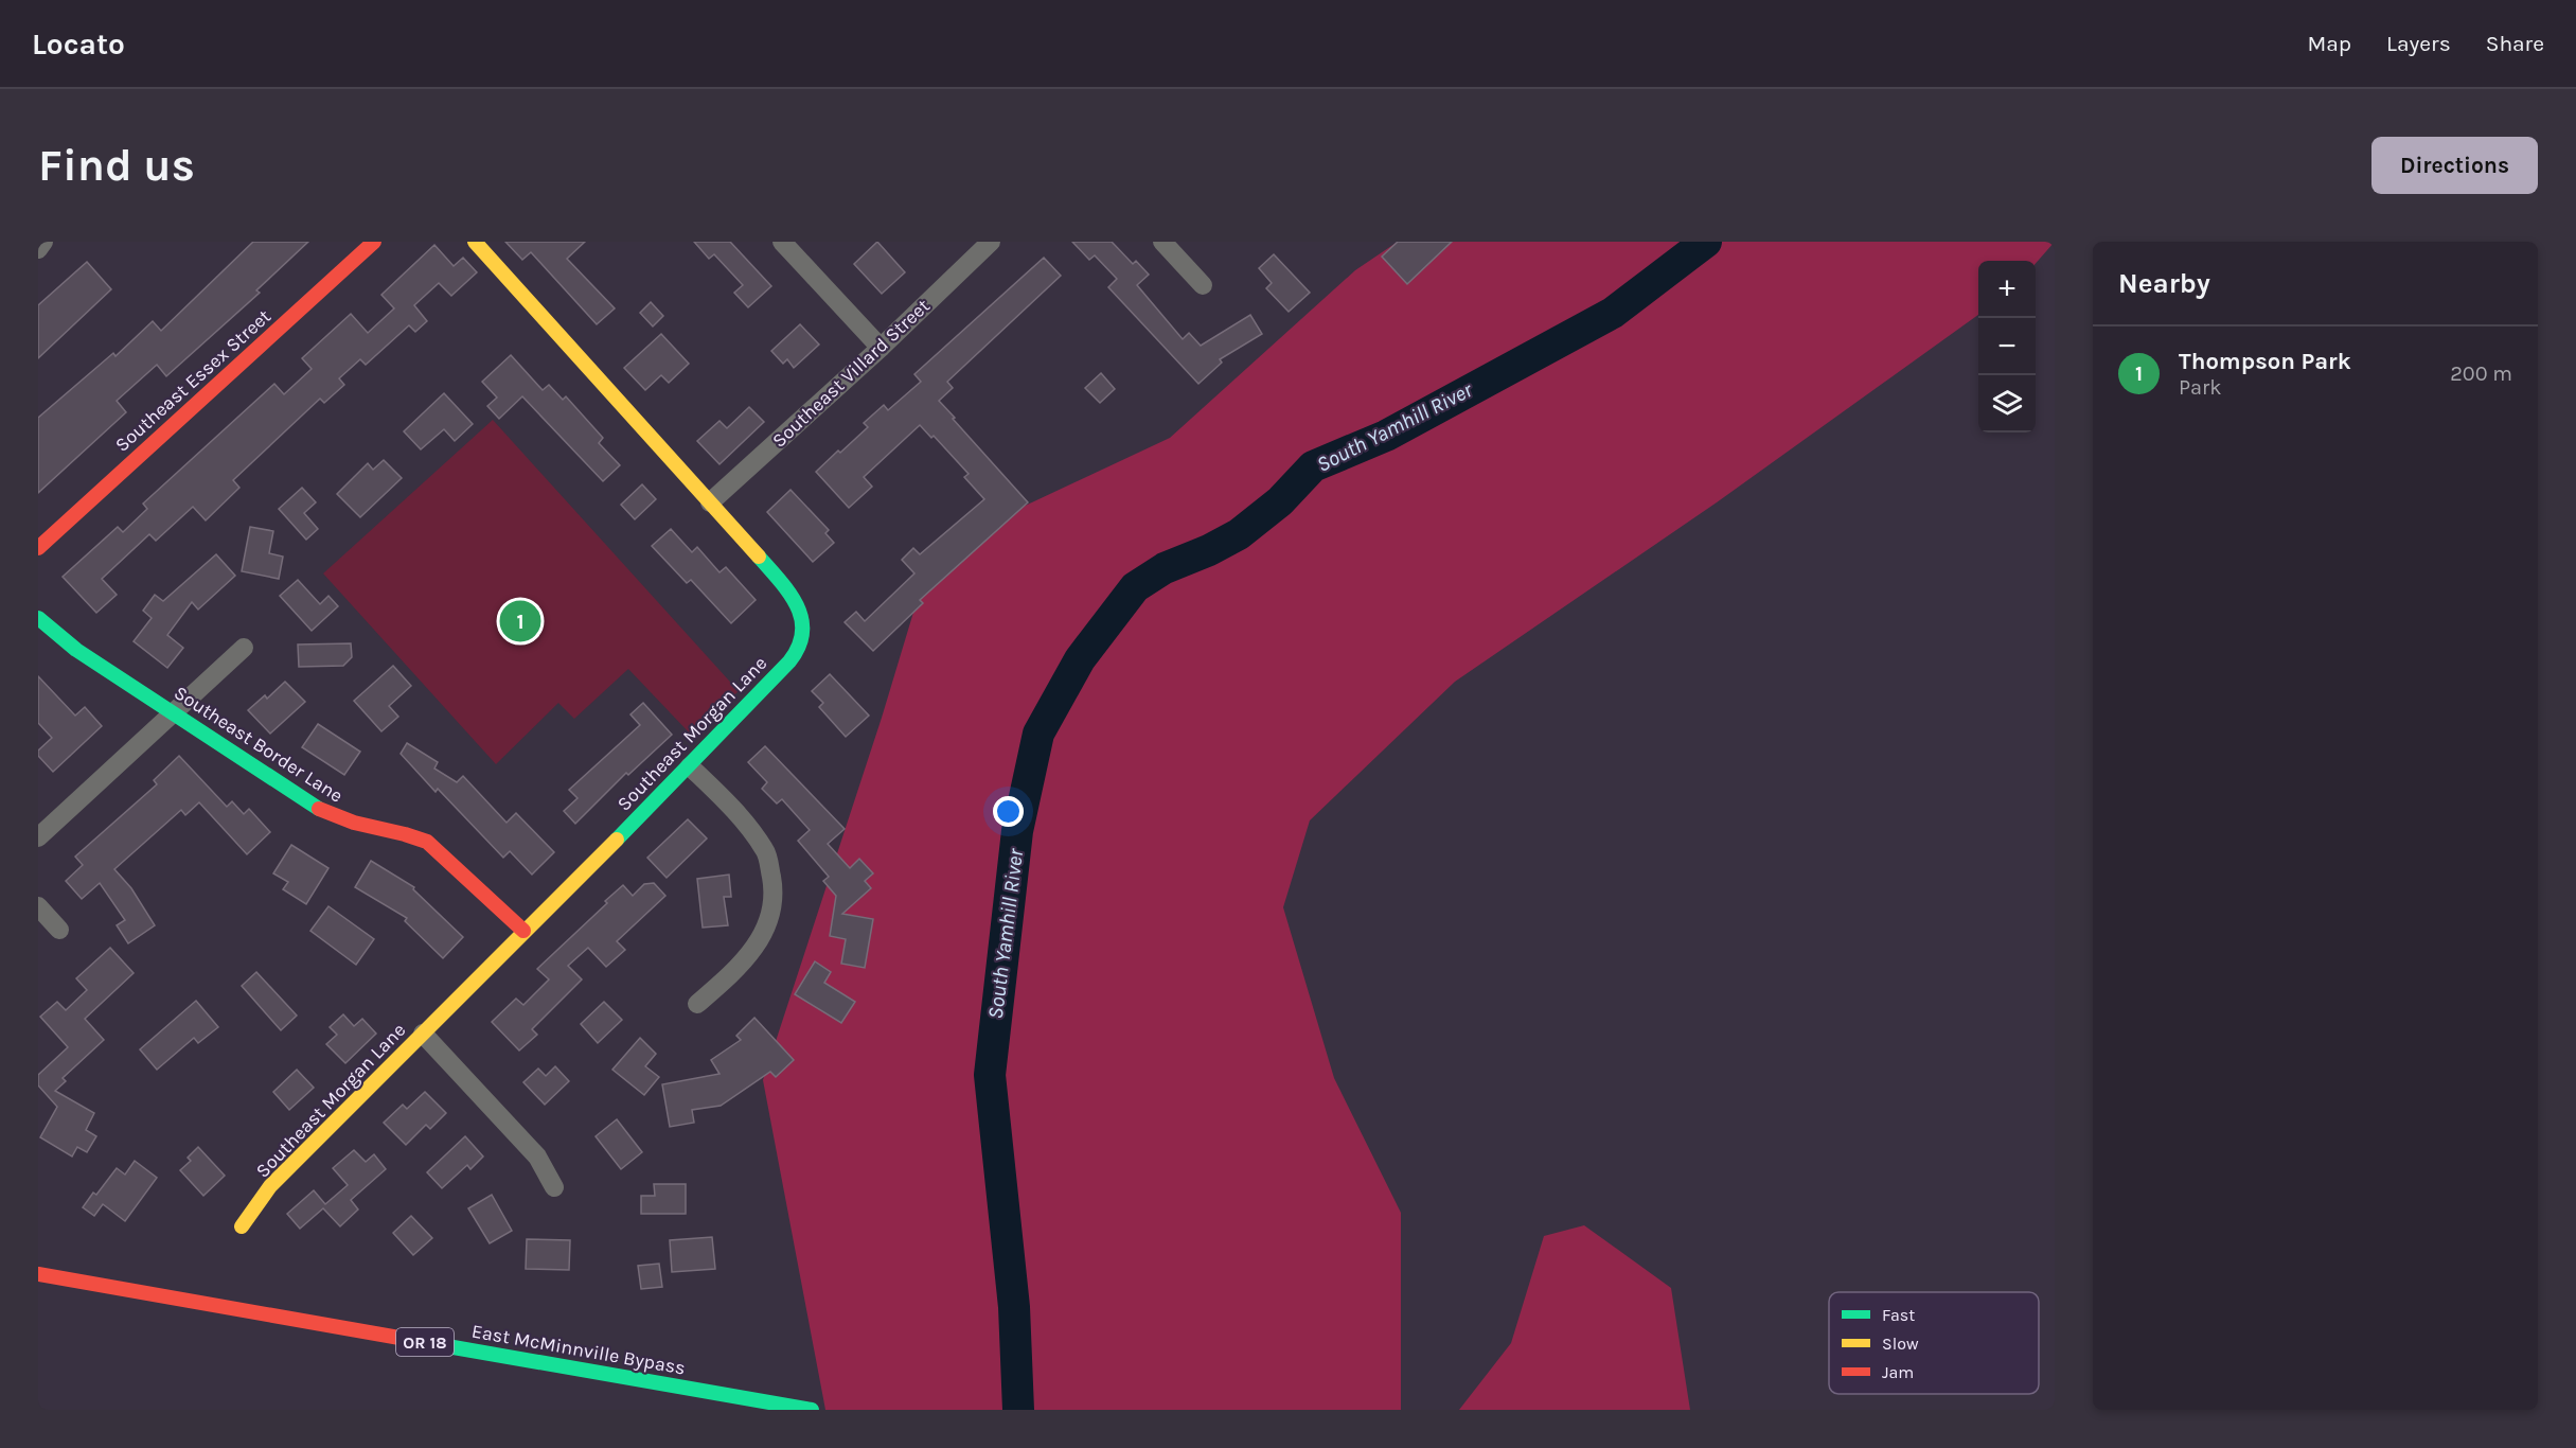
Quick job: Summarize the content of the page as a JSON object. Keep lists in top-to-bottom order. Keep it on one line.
{"streets":{"main road":["Southeast Essex Street","Southeast Morgan Lane","Southeast Border Lane","OR 18","East McMinnville Bypass"],"street":["Southeast Villard Street"]},"crossings":[["Southeast Villard Street","Southeast Morgan Lane"],["Southeast Morgan Lane","Southeast Border Lane"]],"water":["South Yamhill River"],"legend":["Fast","Slow","Jam"],"page":{"header":"Locato","nav":["Map","Layers","Share"],"buttons":"Directions","title":"Find us","heading":"Nearby","map_buttons":["+","−"],"list":[{"mark":"1","name":"Thompson Park","note":"Park","value":"200 m"}],"pins":"1"}}
